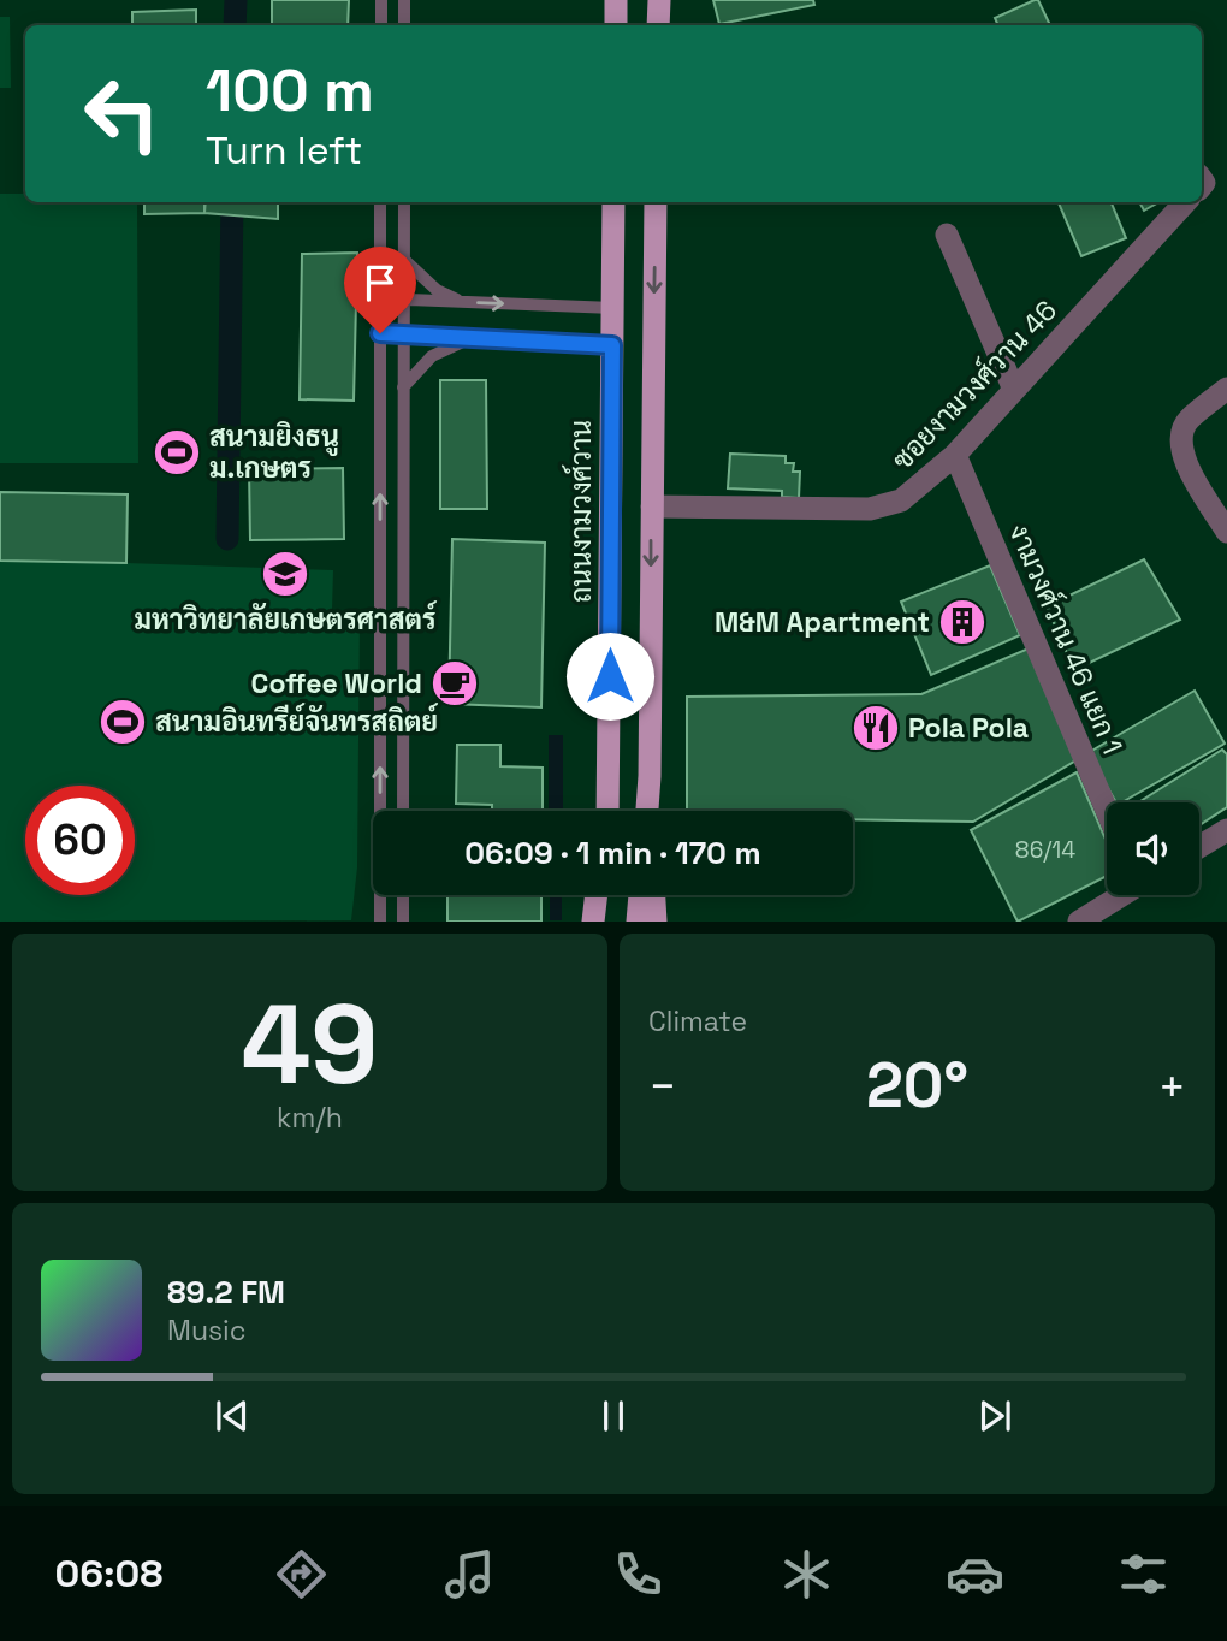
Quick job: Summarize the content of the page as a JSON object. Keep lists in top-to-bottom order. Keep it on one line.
{"streets":{"main road":["ถนนงามวงศ์วาน"],"street":["ซอยงามวงศ์วาน 46","งามวงศ์วาน 46 แยก 1"]},"crossings":[["ซอยงามวงศ์วาน 46","งามวงศ์วาน 46 แยก 1"]],"places":{"sports":["สนามยิงธนู ม.เกษตร","สนามอินทรีย์จันทรสถิตย์"],"school or university":["มหาวิทยาลัยเกษตรศาสตร์"],"building":["M&M Apartment"],"cafe":["Coffee World"],"restaurant":["Pola Pola"]},"house_numbers":["86/14"],"page":{"turn":["100 m","Turn left"],"limit":"60","trip":"06:09 · 1 min · 170 m","tile":[["49","km/h"],"Climate"],"heat":["−","20°","+"],"song":["89.2 FM","Music"],"tabs":"06:08"}}
